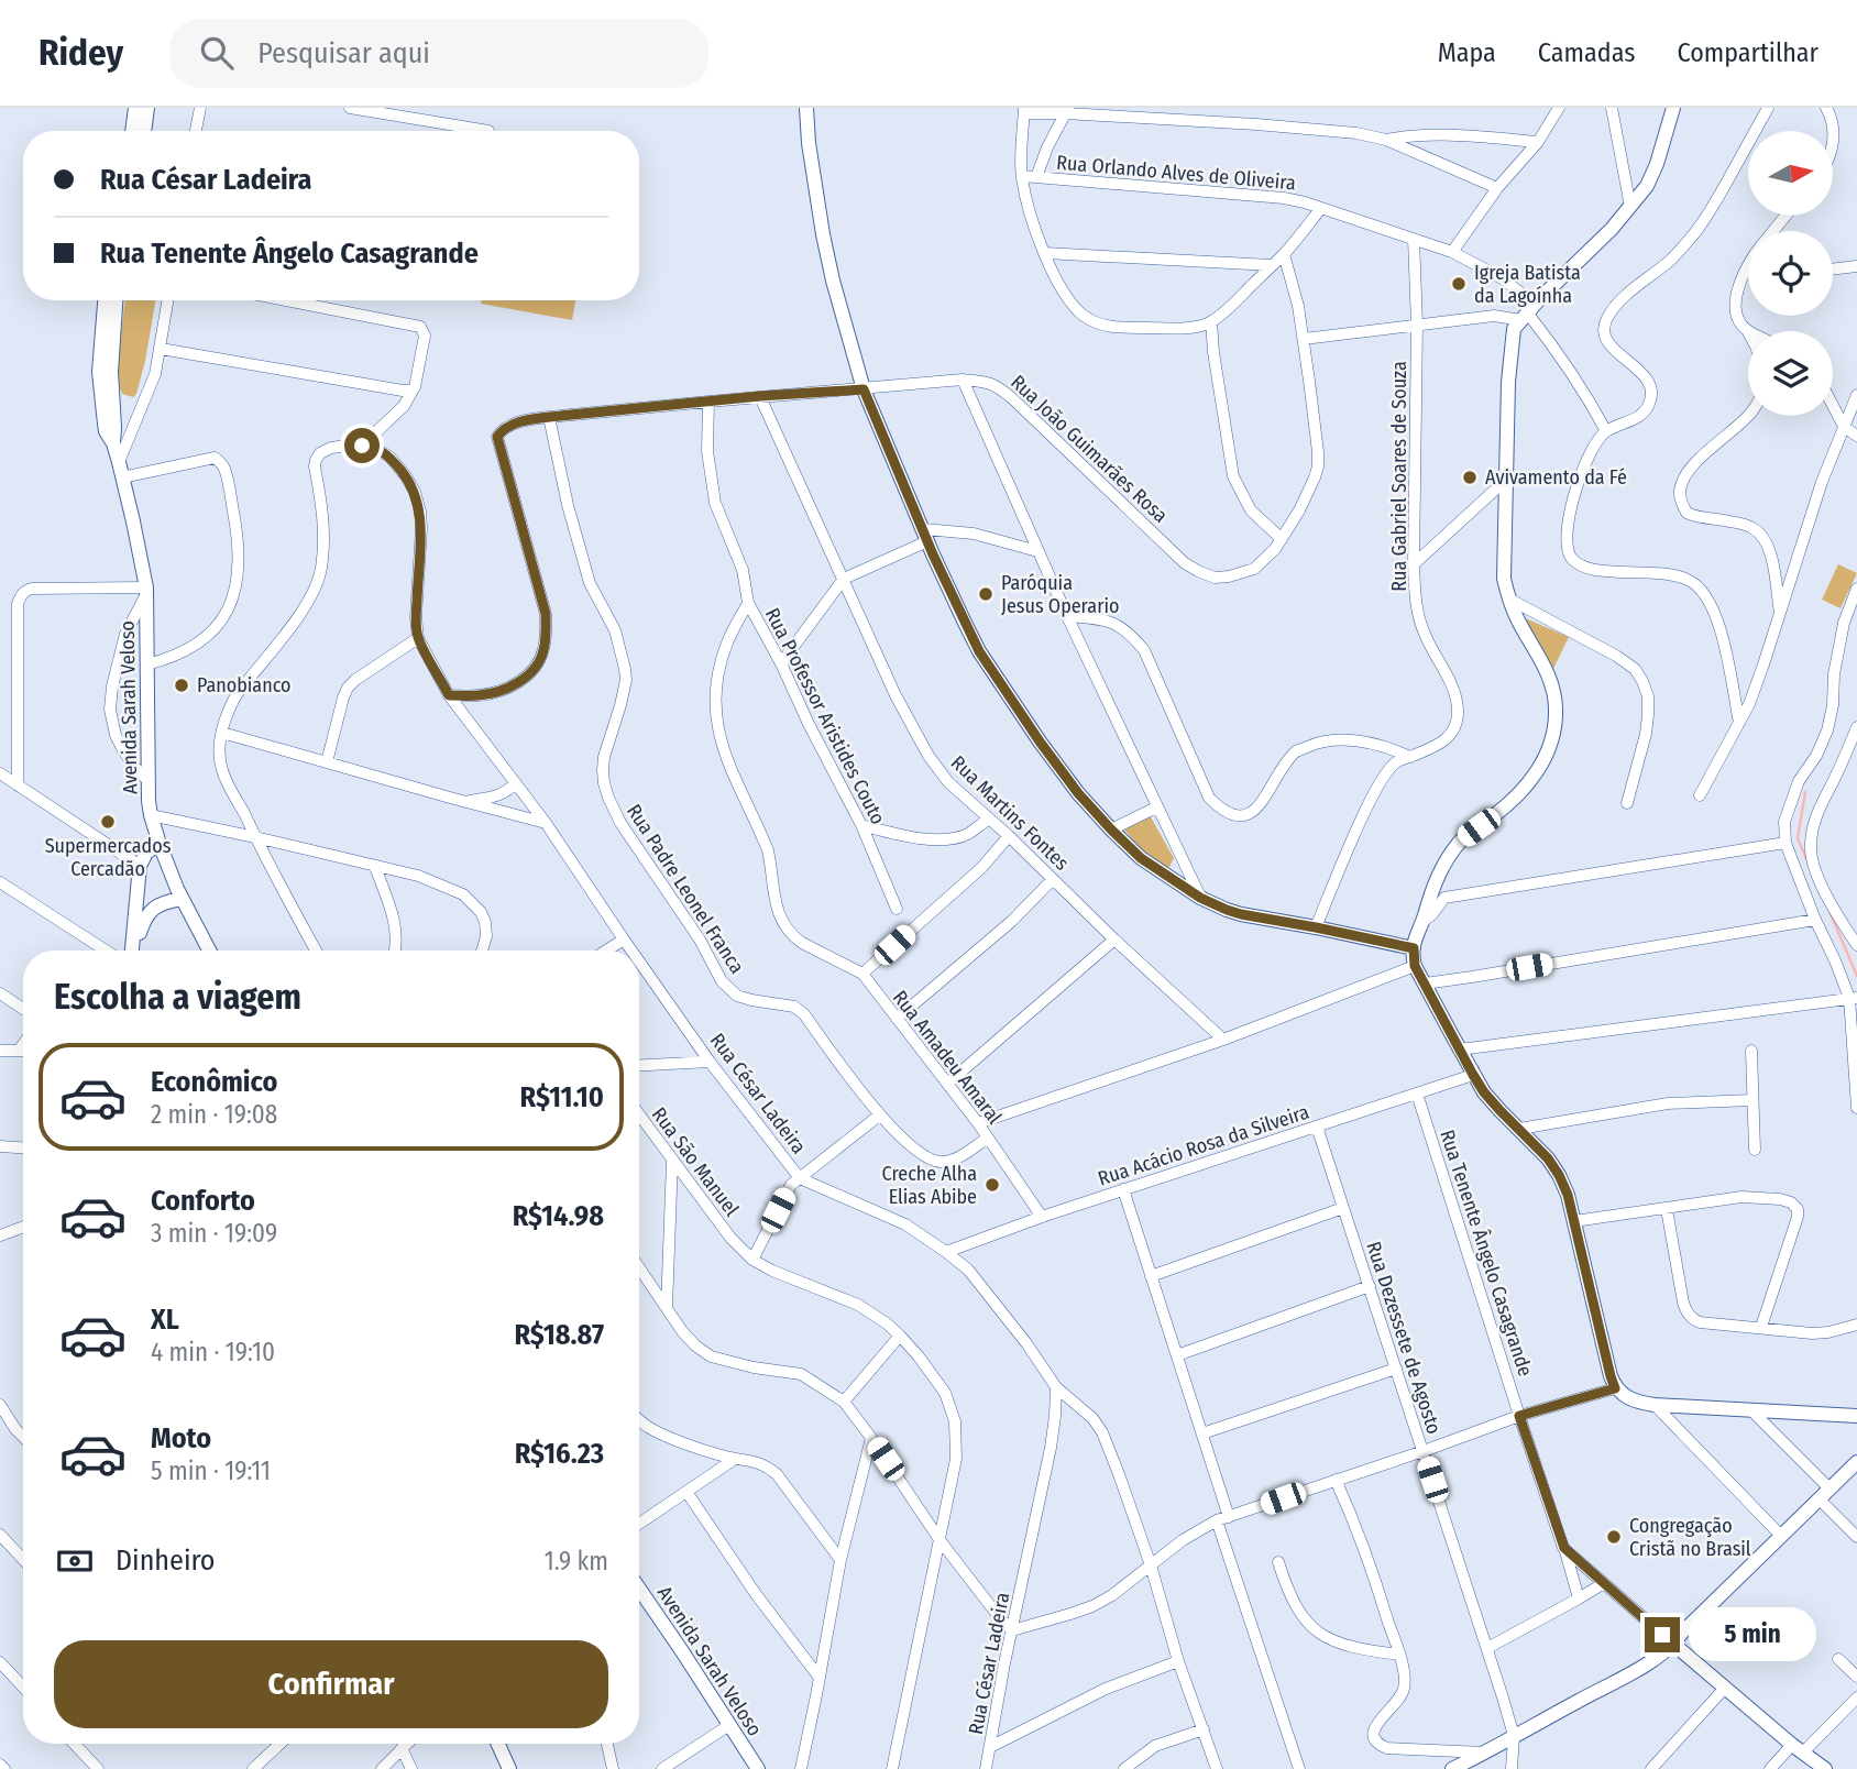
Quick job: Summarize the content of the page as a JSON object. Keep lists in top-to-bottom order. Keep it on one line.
{"streets":{"main road":["Avenida Sarah Veloso"],"street":["Rua Orlando Alves de Oliveira","Rua João Guimarães Rosa","Rua Gabriel Soares de Souza","Rua Professor Aristides Couto","Rua Martins Fontes","Rua Padre Leonel Franca","Rua Amadeu Amaral","Rua César Ladeira","Rua Acácio Rosa da Silveira","Rua São Manuel","Rua Tenente Ângelo Casagrande","Rua Dezessete de Agosto"]},"crossings":[["Rua Orlando Alves de Oliveira","Rua Gabriel Soares de Souza"],["Rua João Guimarães Rosa","Rua Professor Aristides Couto"],["Rua João Guimarães Rosa","Rua Martins Fontes"],["Rua João Guimarães Rosa","Rua Padre Leonel Franca"],["Rua Professor Aristides Couto","Rua Amadeu Amaral"],["Rua Padre Leonel Franca","Rua Amadeu Amaral"],["Rua Amadeu Amaral","Rua Acácio Rosa da Silveira"],["Rua César Ladeira","Rua Acácio Rosa da Silveira"],["Rua Acácio Rosa da Silveira","Rua Tenente Ângelo Casagrande"],["Rua Acácio Rosa da Silveira","Rua Dezessete de Agosto"]],"places":["Igreja Batista da Lagoínha","Avivamento da Fé","Paróquia Jesus Operario","Panobianco","Supermercados Cercadão","Creche Alha Elias Abibe","Congregação Cristã no Brasil"],"north":"right","page":{"header":"Ridey","search":"Pesquisar aqui","nav":["Mapa","Camadas","Compartilhar"],"banner":["Rua César Ladeira","Rua Tenente Ângelo Casagrande"],"heading":"Escolha a viagem","list":[{"name":"Econômico","note":"2 min · 19:08","value":"R$11.10"},{"name":"Conforto","note":"3 min · 19:09","value":"R$14.98"},{"name":"XL","note":"4 min · 19:10","value":"R$18.87"},{"name":"Moto","note":"5 min · 19:11","value":"R$16.23"}],"pay":["Dinheiro","1.9 km"],"bubble":"5 min","buttons":"Confirmar"}}
